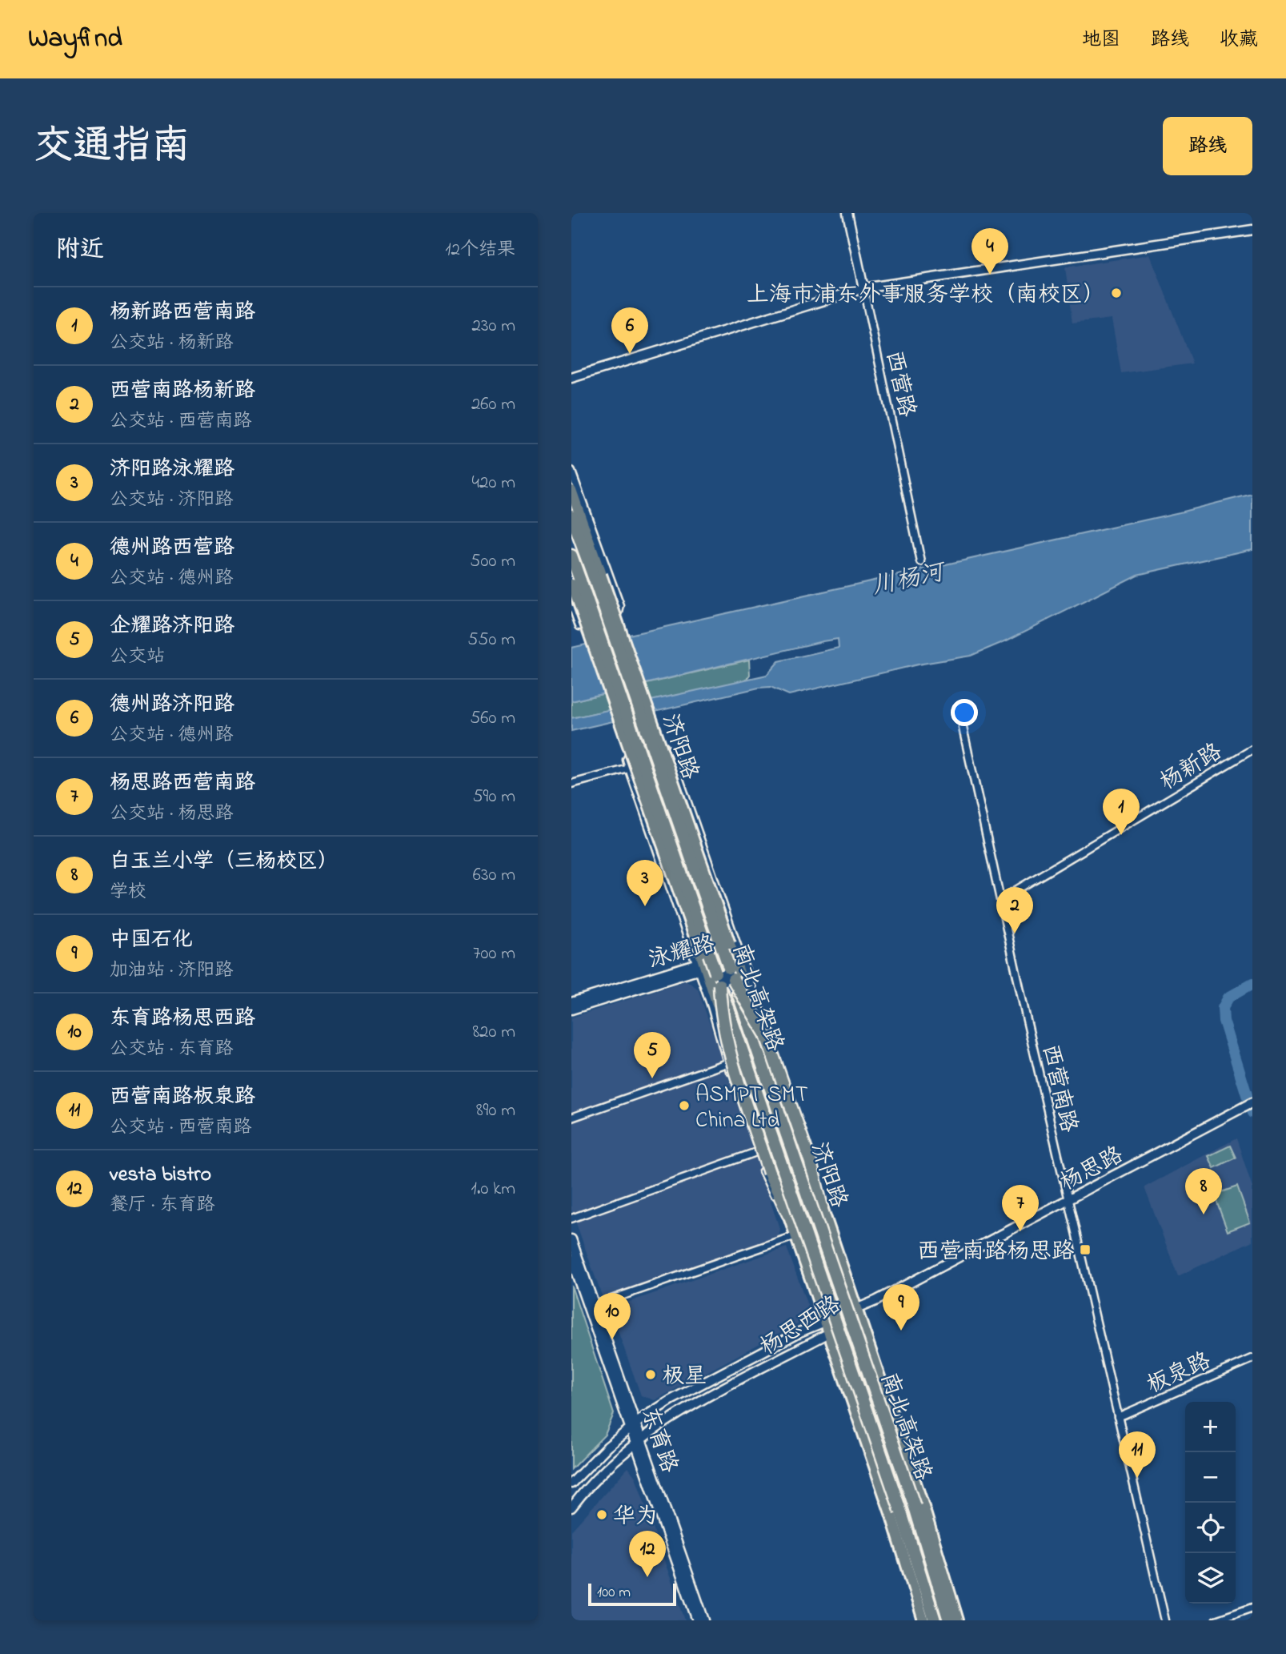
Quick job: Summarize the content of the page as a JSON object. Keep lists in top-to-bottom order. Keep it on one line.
{"streets":{"highway":["南北高架路"],"main road":["济阳路"],"street":["西营路","杨新路","泳耀路","西营南路","杨思路","杨思西路","板泉路","东育路"]},"crossings":[["济阳路","泳耀路"],["济阳路","杨思路"],["济阳路","杨思西路"],["杨新路","西营南路"],["西营南路","杨思路"],["西营南路","板泉路"],["杨思路","杨思西路"],["杨思西路","东育路"]],"water":["川杨河"],"places":{"other":["上海市浦东外事服务学校（南校区）","ASMPT SMT China Ltd","极星","华为"],"transit":["西营南路杨思路"]},"scale_bar":"100 m","page":{"header":"Wayfind","nav":["地图","路线","收藏"],"title":"交通指南","buttons":"路线","heading":["附近","12个结果"],"pins":["4","6","1","3","2","5","8","7","9","10","11","12"],"list":[{"mark":"1","name":"杨新路西营南路","note":"公交站 · 杨新路","value":"230 m"},{"mark":"2","name":"西营南路杨新路","note":"公交站 · 西营南路","value":"260 m"},{"mark":"3","name":"济阳路泳耀路","note":"公交站 · 济阳路","value":"420 m"},{"mark":"4","name":"德州路西营路","note":"公交站 · 德州路","value":"500 m"},{"mark":"5","name":"企耀路济阳路","note":"公交站","value":"550 m"},{"mark":"6","name":"德州路济阳路","note":"公交站 · 德州路","value":"560 m"},{"mark":"7","name":"杨思路西营南路","note":"公交站 · 杨思路","value":"590 m"},{"mark":"8","name":"白玉兰小学（三杨校区）","note":"学校","value":"630 m"},{"mark":"9","name":"中国石化","note":"加油站 · 济阳路","value":"700 m"},{"mark":"10","name":"东育路杨思西路","note":"公交站 · 东育路","value":"820 m"},{"mark":"11","name":"西营南路板泉路","note":"公交站 · 西营南路","value":"890 m"},{"mark":"12","name":"vesta bistro","note":"餐厅 · 东育路","value":"1.0 km"}],"map_buttons":["+","−"],"scale":"100 m"}}
